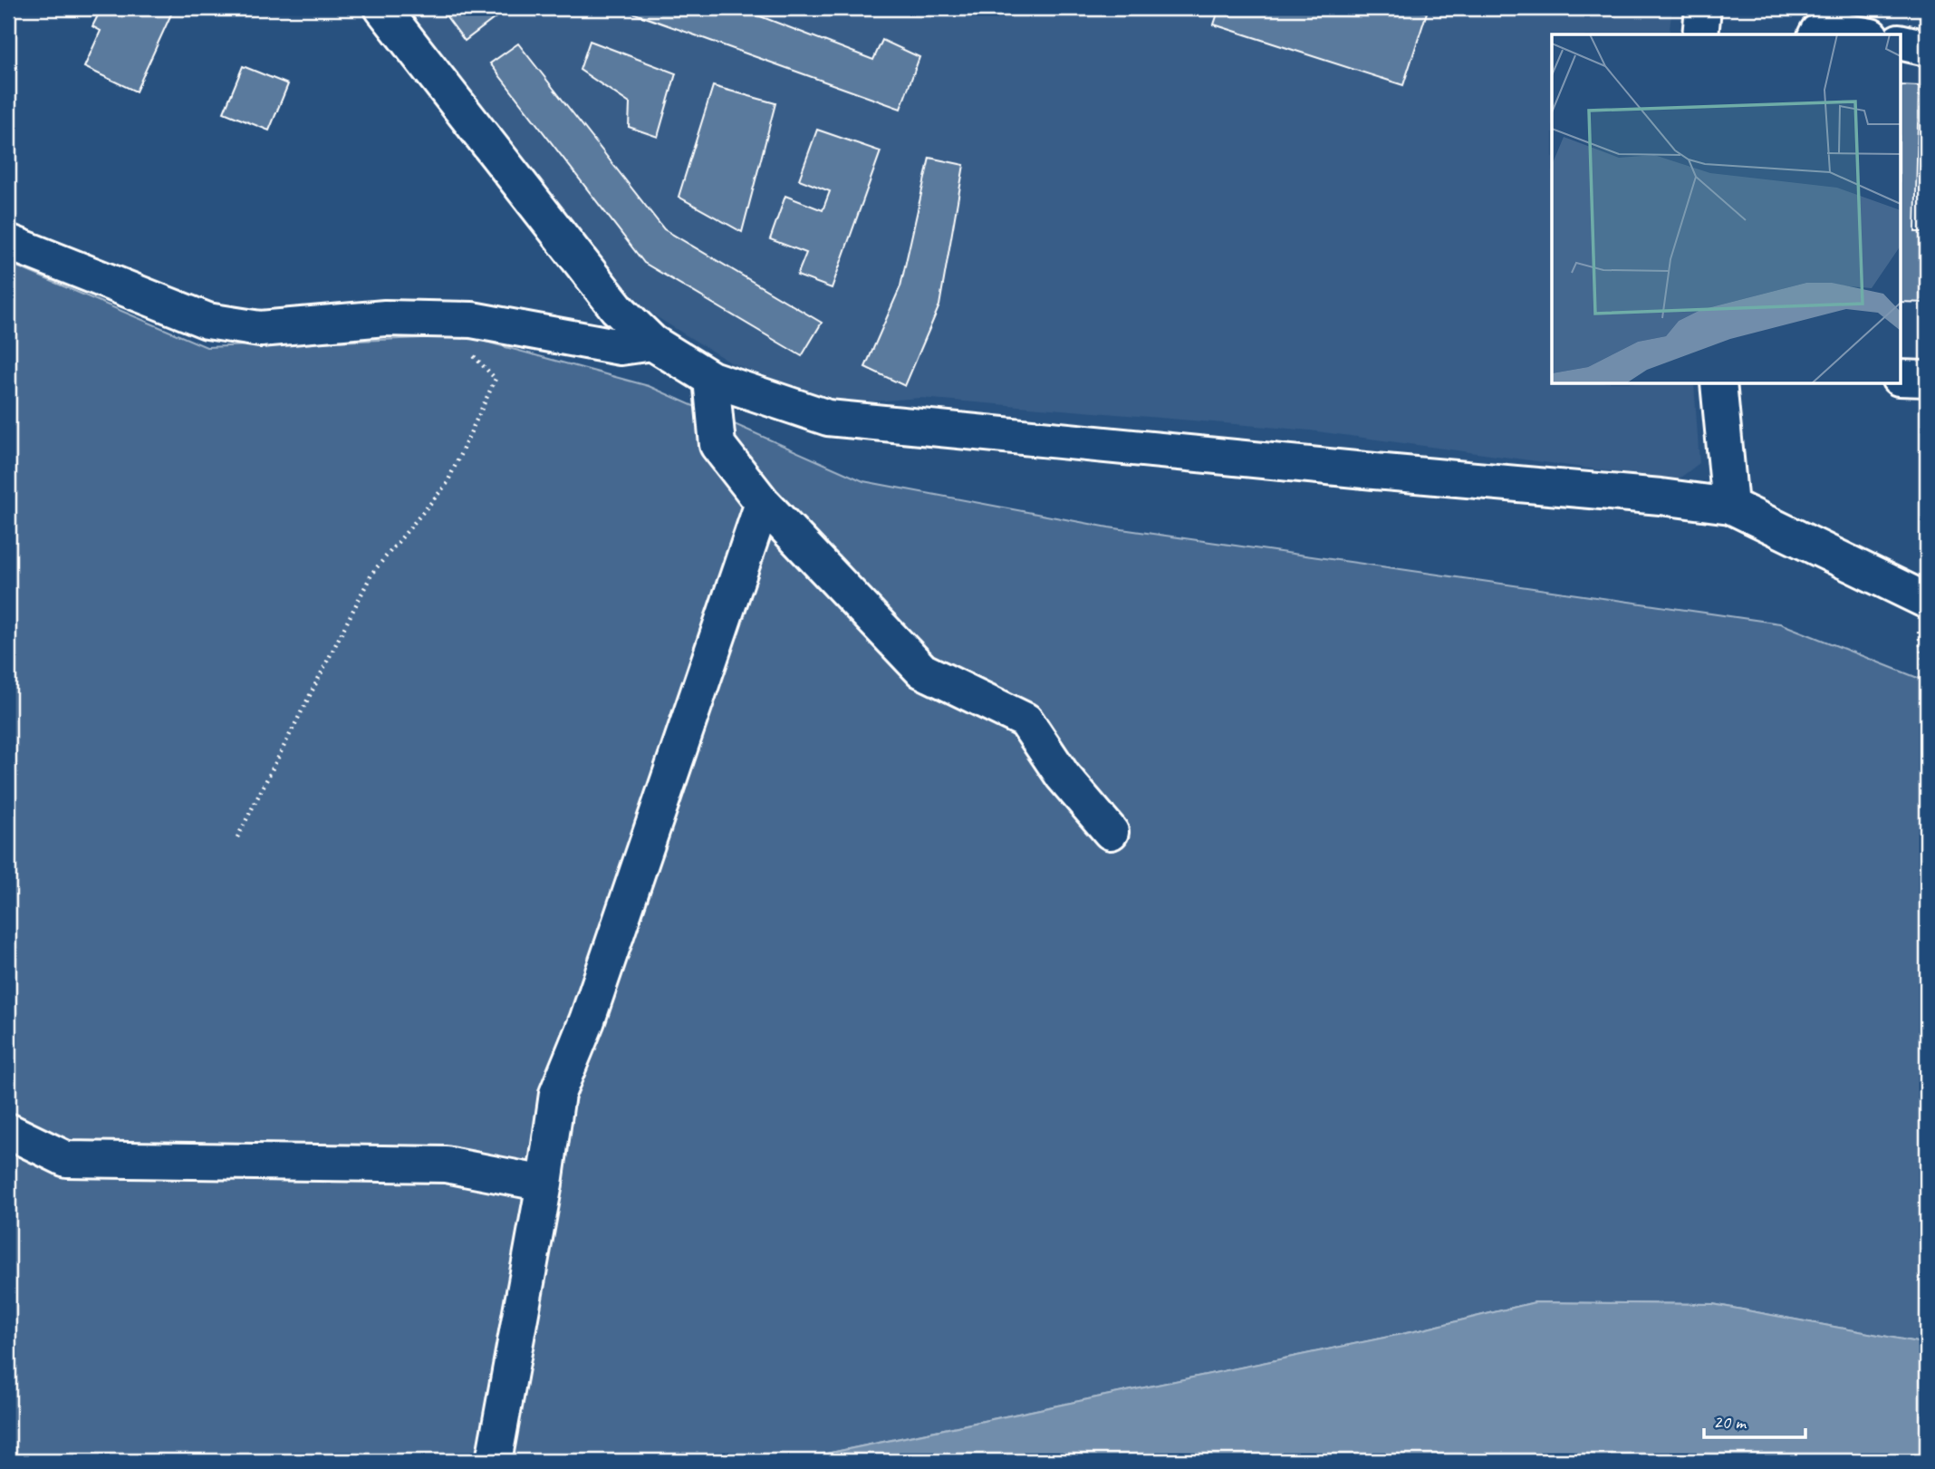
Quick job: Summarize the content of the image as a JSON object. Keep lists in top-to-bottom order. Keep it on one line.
{"scale_bar":"20 m"}
